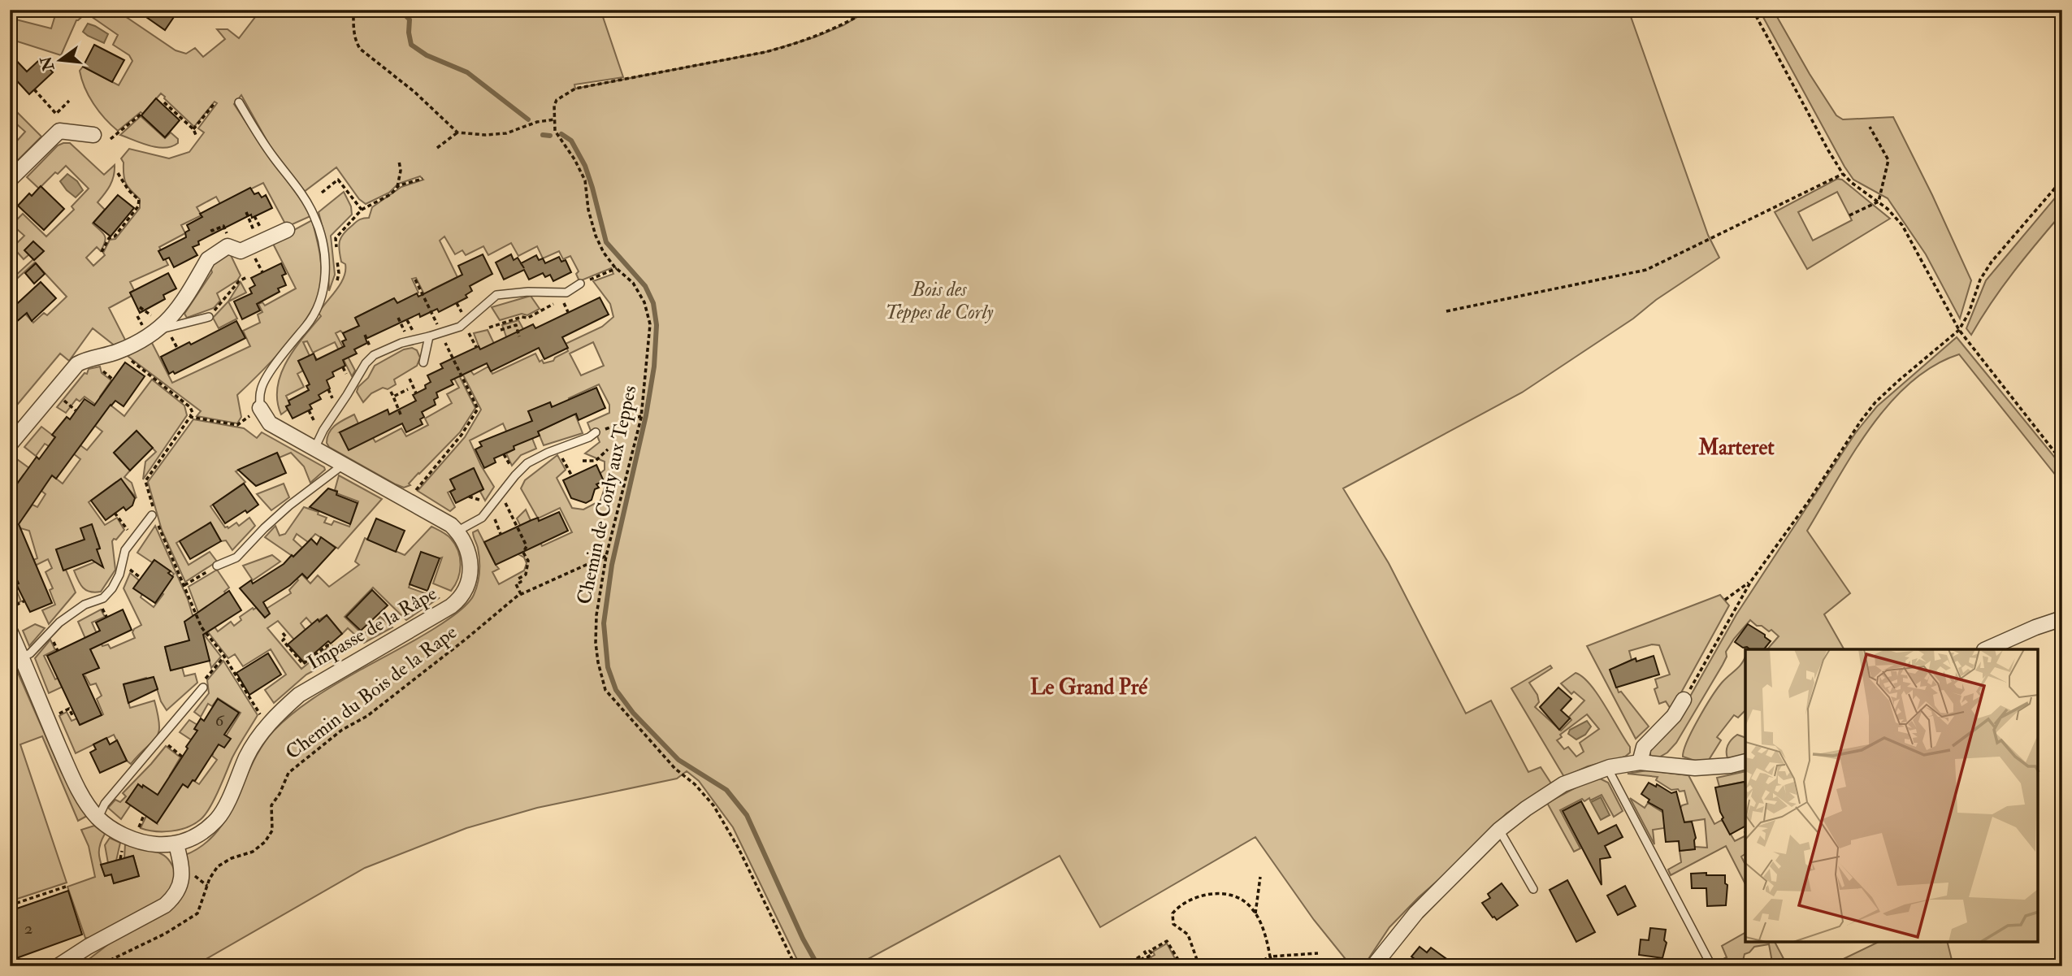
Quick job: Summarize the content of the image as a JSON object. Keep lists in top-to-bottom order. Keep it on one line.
{"streets":{"street":["Impasse de la Râpe"],"path":["Chemin de Corly aux Teppes","Chemin du Bois de la Rape"]},"crossings":[["Chemin de Corly aux Teppes","Chemin du Bois de la Rape"]],"districts":["Marteret","Le Grand Pré"],"parks":["Bois des Teppes de Corly"],"house_numbers":["6","2"],"north":"left"}
